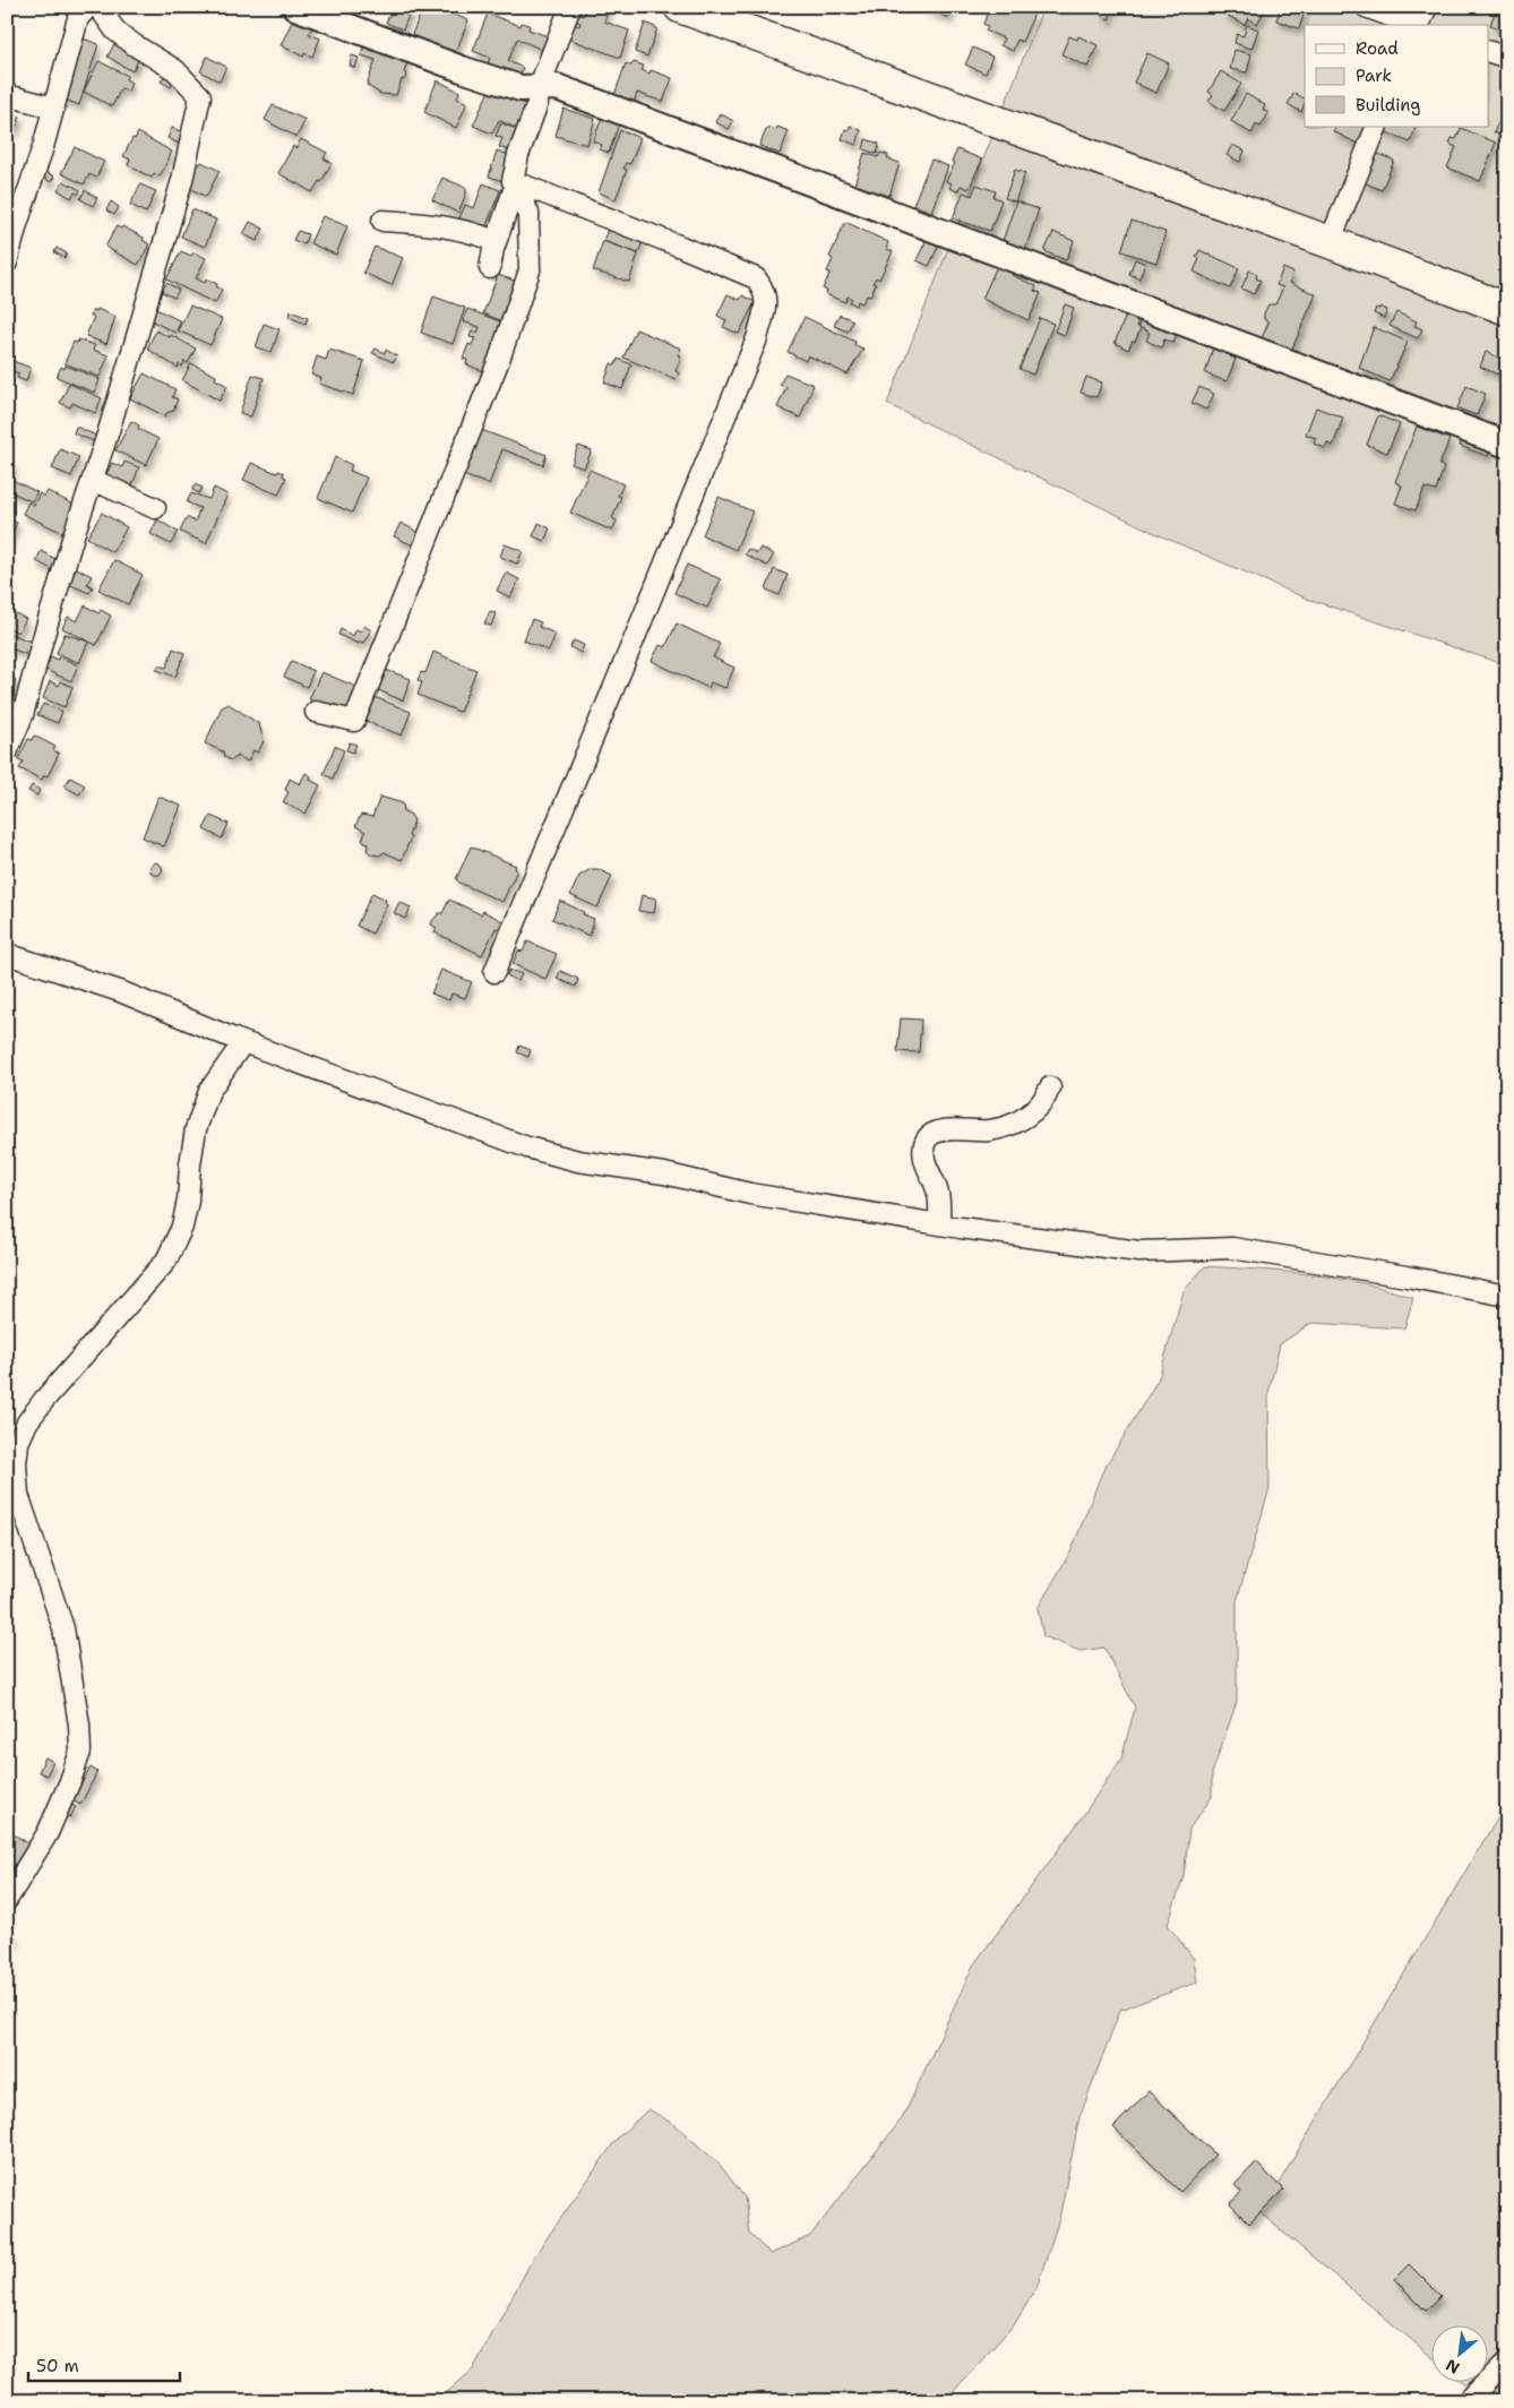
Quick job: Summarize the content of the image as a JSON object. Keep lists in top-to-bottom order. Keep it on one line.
{"legend":["Road","Park","Building"],"scale_bar":"50 m","north":"bottom left"}
